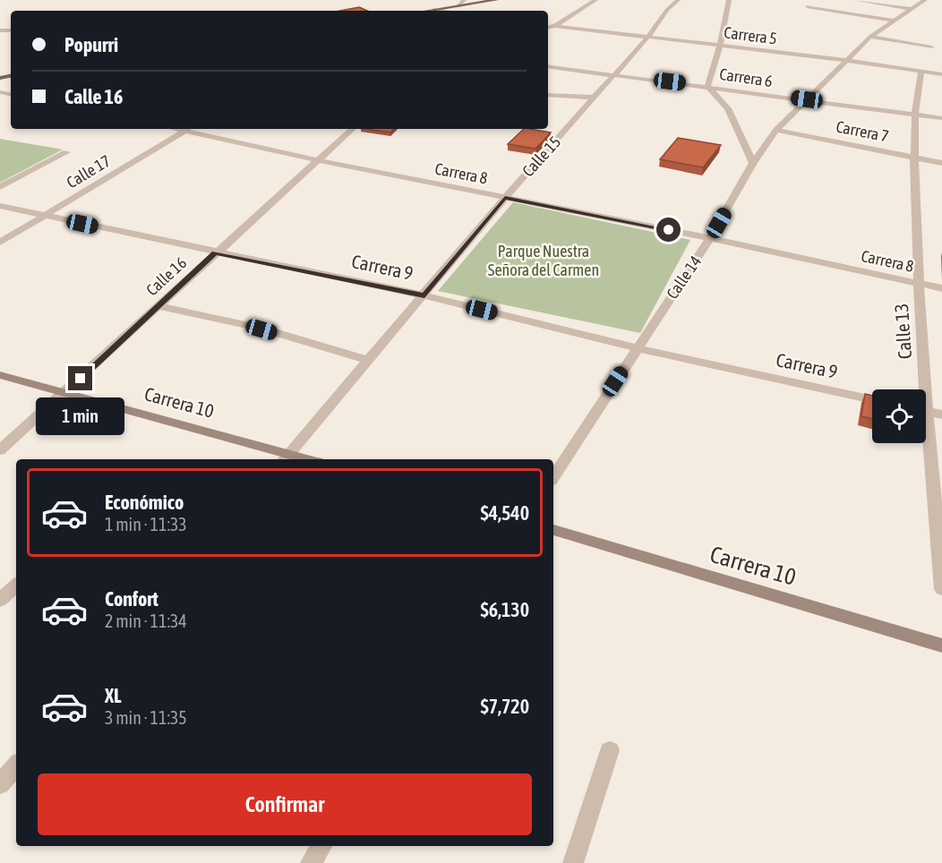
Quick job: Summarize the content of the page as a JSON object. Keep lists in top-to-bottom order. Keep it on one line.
{"streets":{"street":["Carrera 5","Carrera 6","Carrera 7","Calle 15","Calle 17","Carrera 8","Carrera 9","Calle 16","Calle 14","Calle 13","Carrera 10"]},"crossings":[["Carrera 5","Calle 15"],["Carrera 5","Calle 14"],["Carrera 5","Calle 13"],["Carrera 6","Calle 15"],["Carrera 6","Calle 14"],["Carrera 6","Calle 13"],["Carrera 7","Calle 14"],["Carrera 7","Calle 13"],["Calle 15","Carrera 8"],["Calle 15","Carrera 9"],["Calle 15","Carrera 10"],["Calle 17","Carrera 9"],["Carrera 8","Calle 16"],["Carrera 8","Calle 14"],["Carrera 8","Calle 13"],["Carrera 9","Calle 16"],["Carrera 9","Calle 14"],["Calle 16","Carrera 10"]],"parks":["Parque Nuestra Señora del Carmen"],"page":{"banner":["Popurri","Calle 16"],"bubble":"1 min","list":[{"name":"Económico","note":"1 min · 11:33","value":"$4,540"},{"name":"Confort","note":"2 min · 11:34","value":"$6,130"},{"name":"XL","note":"3 min · 11:35","value":"$7,720"}],"buttons":"Confirmar"}}
